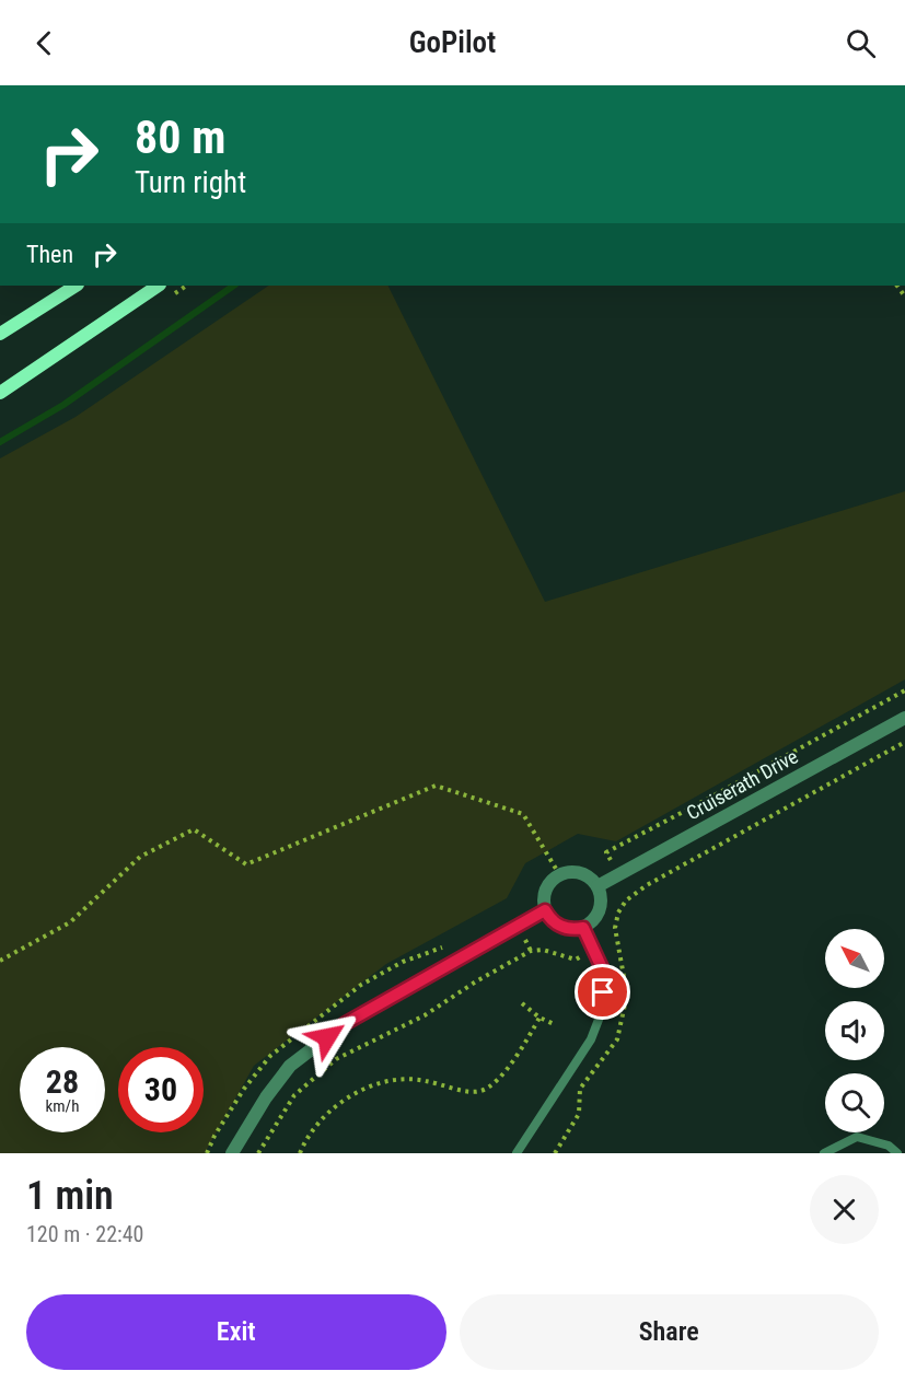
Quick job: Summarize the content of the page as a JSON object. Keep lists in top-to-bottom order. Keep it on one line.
{"streets":{"street":["Cruiserath Drive"]},"north":"top left","page":{"header":"GoPilot","turn":["80 m","Turn right"],"then":"Then","speed":"28 km/h","limit":"30","heading":["1 min","120 m · 22:40"],"buttons":["Exit","Share"]}}
